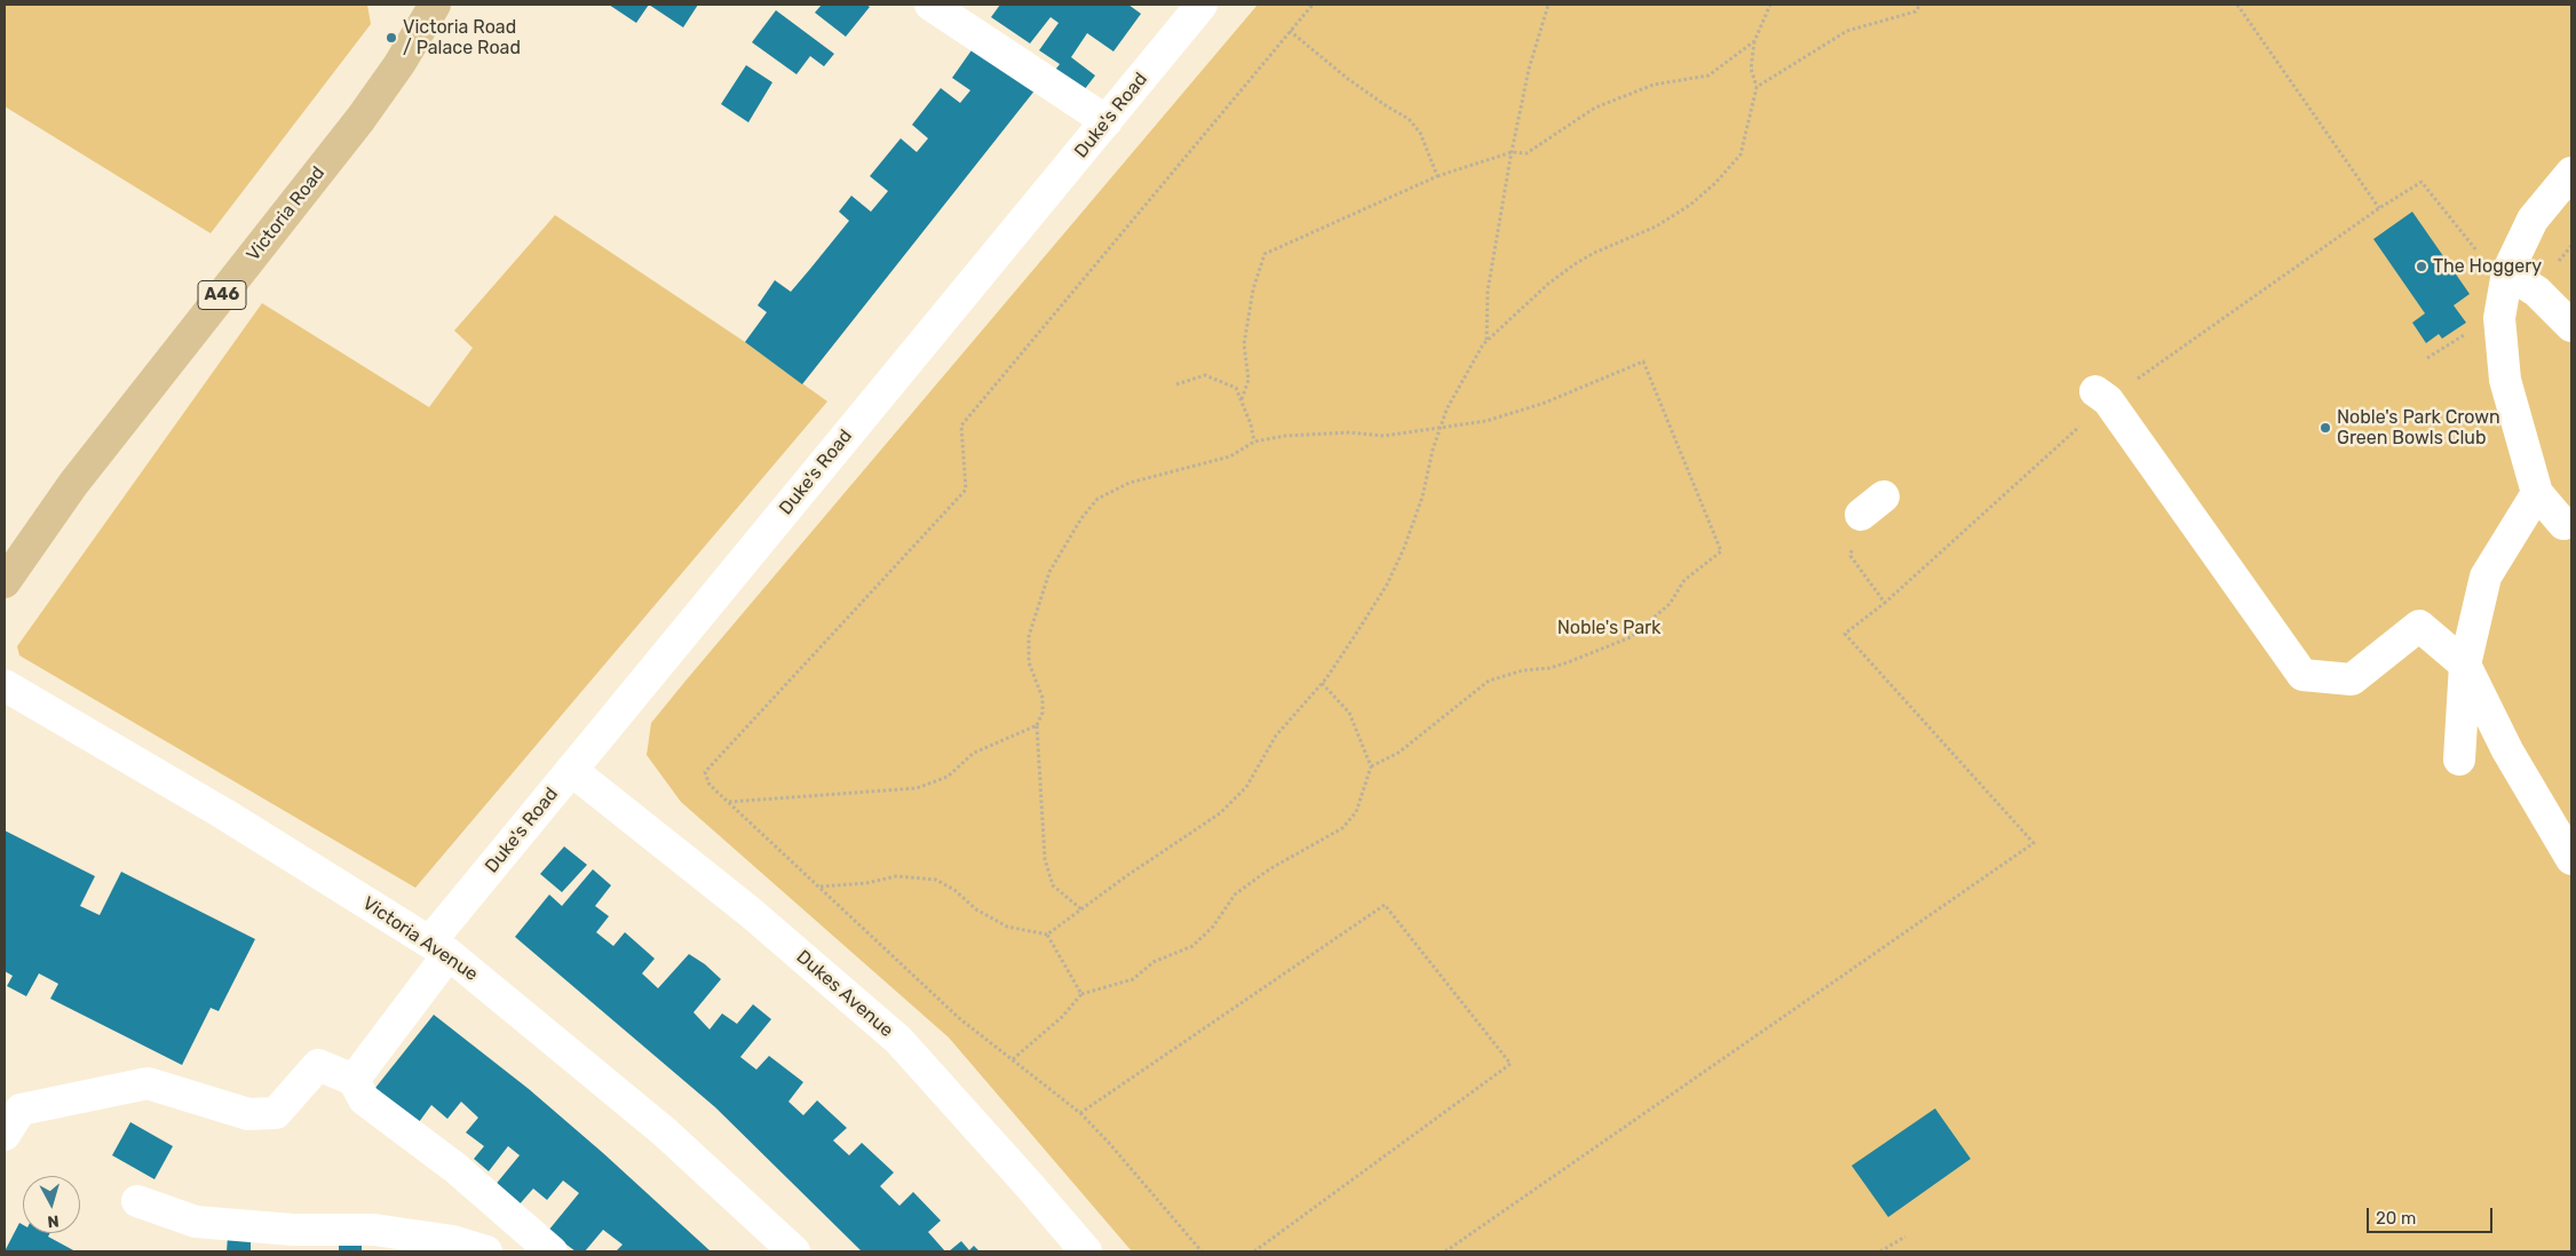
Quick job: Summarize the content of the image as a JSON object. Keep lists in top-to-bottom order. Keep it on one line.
{"streets":{"main road":["Victoria Road","A46"],"street":["Duke's Road","Victoria Avenue","Dukes Avenue"]},"crossings":[["Duke's Road","Victoria Avenue"],["Duke's Road","Dukes Avenue"]],"parks":["Noble's Park"],"places":["Victoria Road / Palace Road","The Hoggery","Noble's Park Crown Green Bowls Club"],"scale_bar":"20 m","north":"bottom"}
